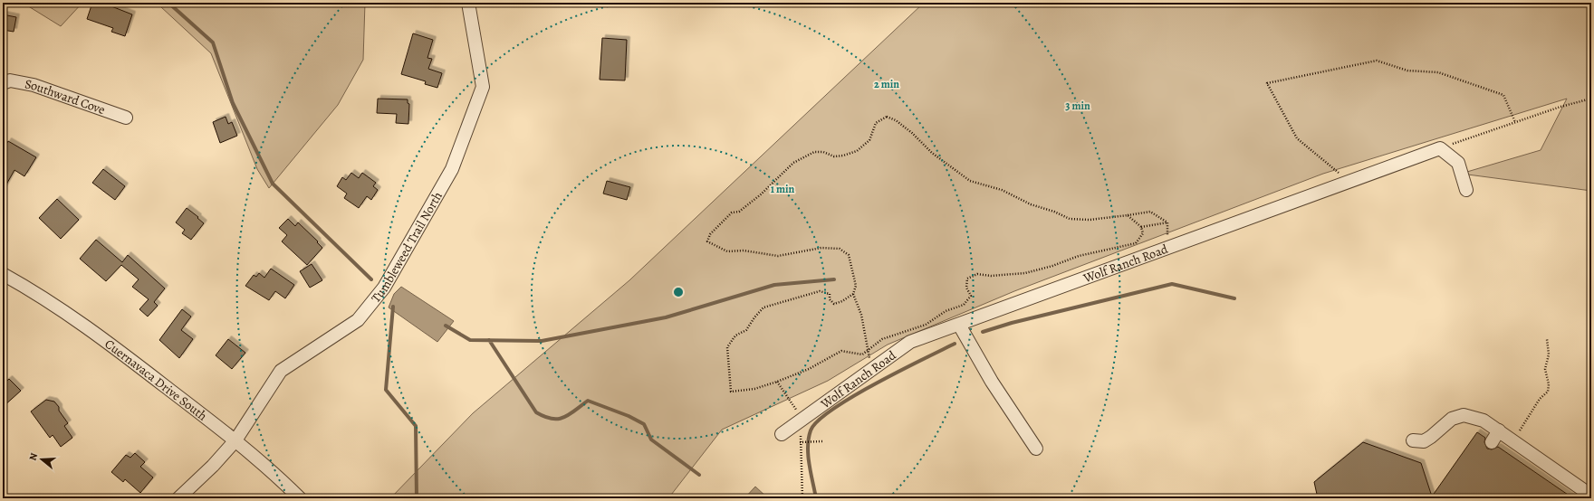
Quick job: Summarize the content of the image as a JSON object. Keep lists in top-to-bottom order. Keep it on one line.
{"streets":{"street":["Southward Cove","Tumbleweed Trail North","Wolf Ranch Road","Cuernavaca Drive South"]},"crossings":[["Tumbleweed Trail North","Cuernavaca Drive South"]],"north":"left","rings":["2 min","3 min","1 min"]}
